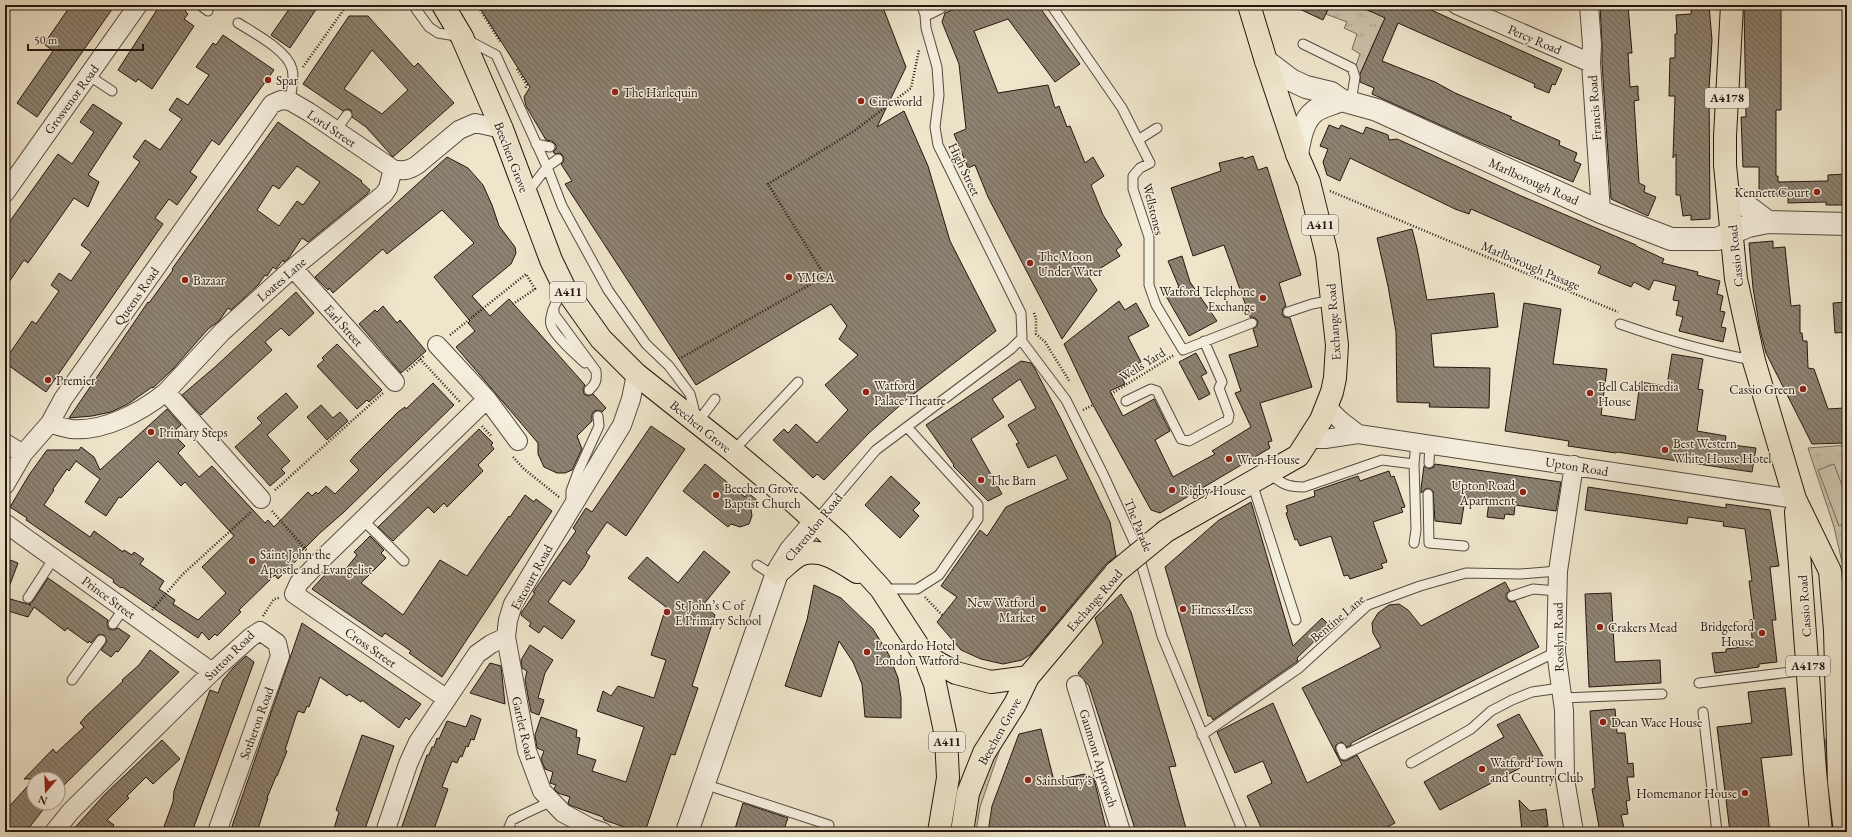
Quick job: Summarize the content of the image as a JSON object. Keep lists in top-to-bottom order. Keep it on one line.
{"streets":{"main road":["A4178","Beechen Grove","A411","Cassio Road","Exchange Road"],"street":["Percy Road","Grosvenor Road","Francis Road","Lord Street","Marlborough Road","Loates Lane","Queens Road","Earl Street","Upton Road","Clarendon Road","Estcourt Road","Prince Street","Rosslyn Road","Cross Street","Sutton Road","Sotheron Road","Gartlet Road","Gaumont Approach"],"lane":["High Street","Wellstones","The Parade","Bentine Lane"],"path":["Marlborough Passage","Wells Yard"]},"crossings":[["Percy Road","Francis Road"],["Francis Road","Marlborough Road"],["Lord Street","Loates Lane"],["Lord Street","Queens Road"],["Beechen Grove","A411"],["Beechen Grove","Exchange Road"],["Beechen Grove","Clarendon Road"],["Beechen Grove","Estcourt Road"],["High Street","The Parade"],["High Street","Clarendon Road"],["Marlborough Road","Cassio Road"],["Marlborough Road","Exchange Road"],["Wellstones","Wells Yard"],["A411","Exchange Road"],["Cassio Road","Upton Road"],["Marlborough Passage","Exchange Road"],["Loates Lane","Queens Road"],["Loates Lane","Earl Street"],["Exchange Road","Upton Road"],["Upton Road","Rosslyn Road"],["The Parade","Clarendon Road"],["The Parade","Bentine Lane"],["Estcourt Road","Gartlet Road"],["Prince Street","Sutton Road"],["Bentine Lane","Rosslyn Road"],["Cross Street","Sutton Road"],["Sutton Road","Sotheron Road"]],"places":["Spar","The Harlequin","Cineworld","Kennett Court","The Moon Under Water","YMCA","Bazaar","Watford Telephone Exchange","Premier","Cassio Green","Watford Palace Theatre","Bell Cablemedia House","Primary Steps","Best Western White House Hotel","Wren House","The Barn","Rigby House","Upton Road Apartment","Beechen Grove Baptist Church","Saint John the Apostle and Evangelist","New Watford Market","Fitness4Less","St John’s C of E Primary School","Crakers Mead","Bridgeford House","Leonardo Hotel London Watford","Dean Wace House","Watford Town and Country Club","Sainsbury's","Homemanor House"],"scale_bar":"50 m","north":"bottom"}
